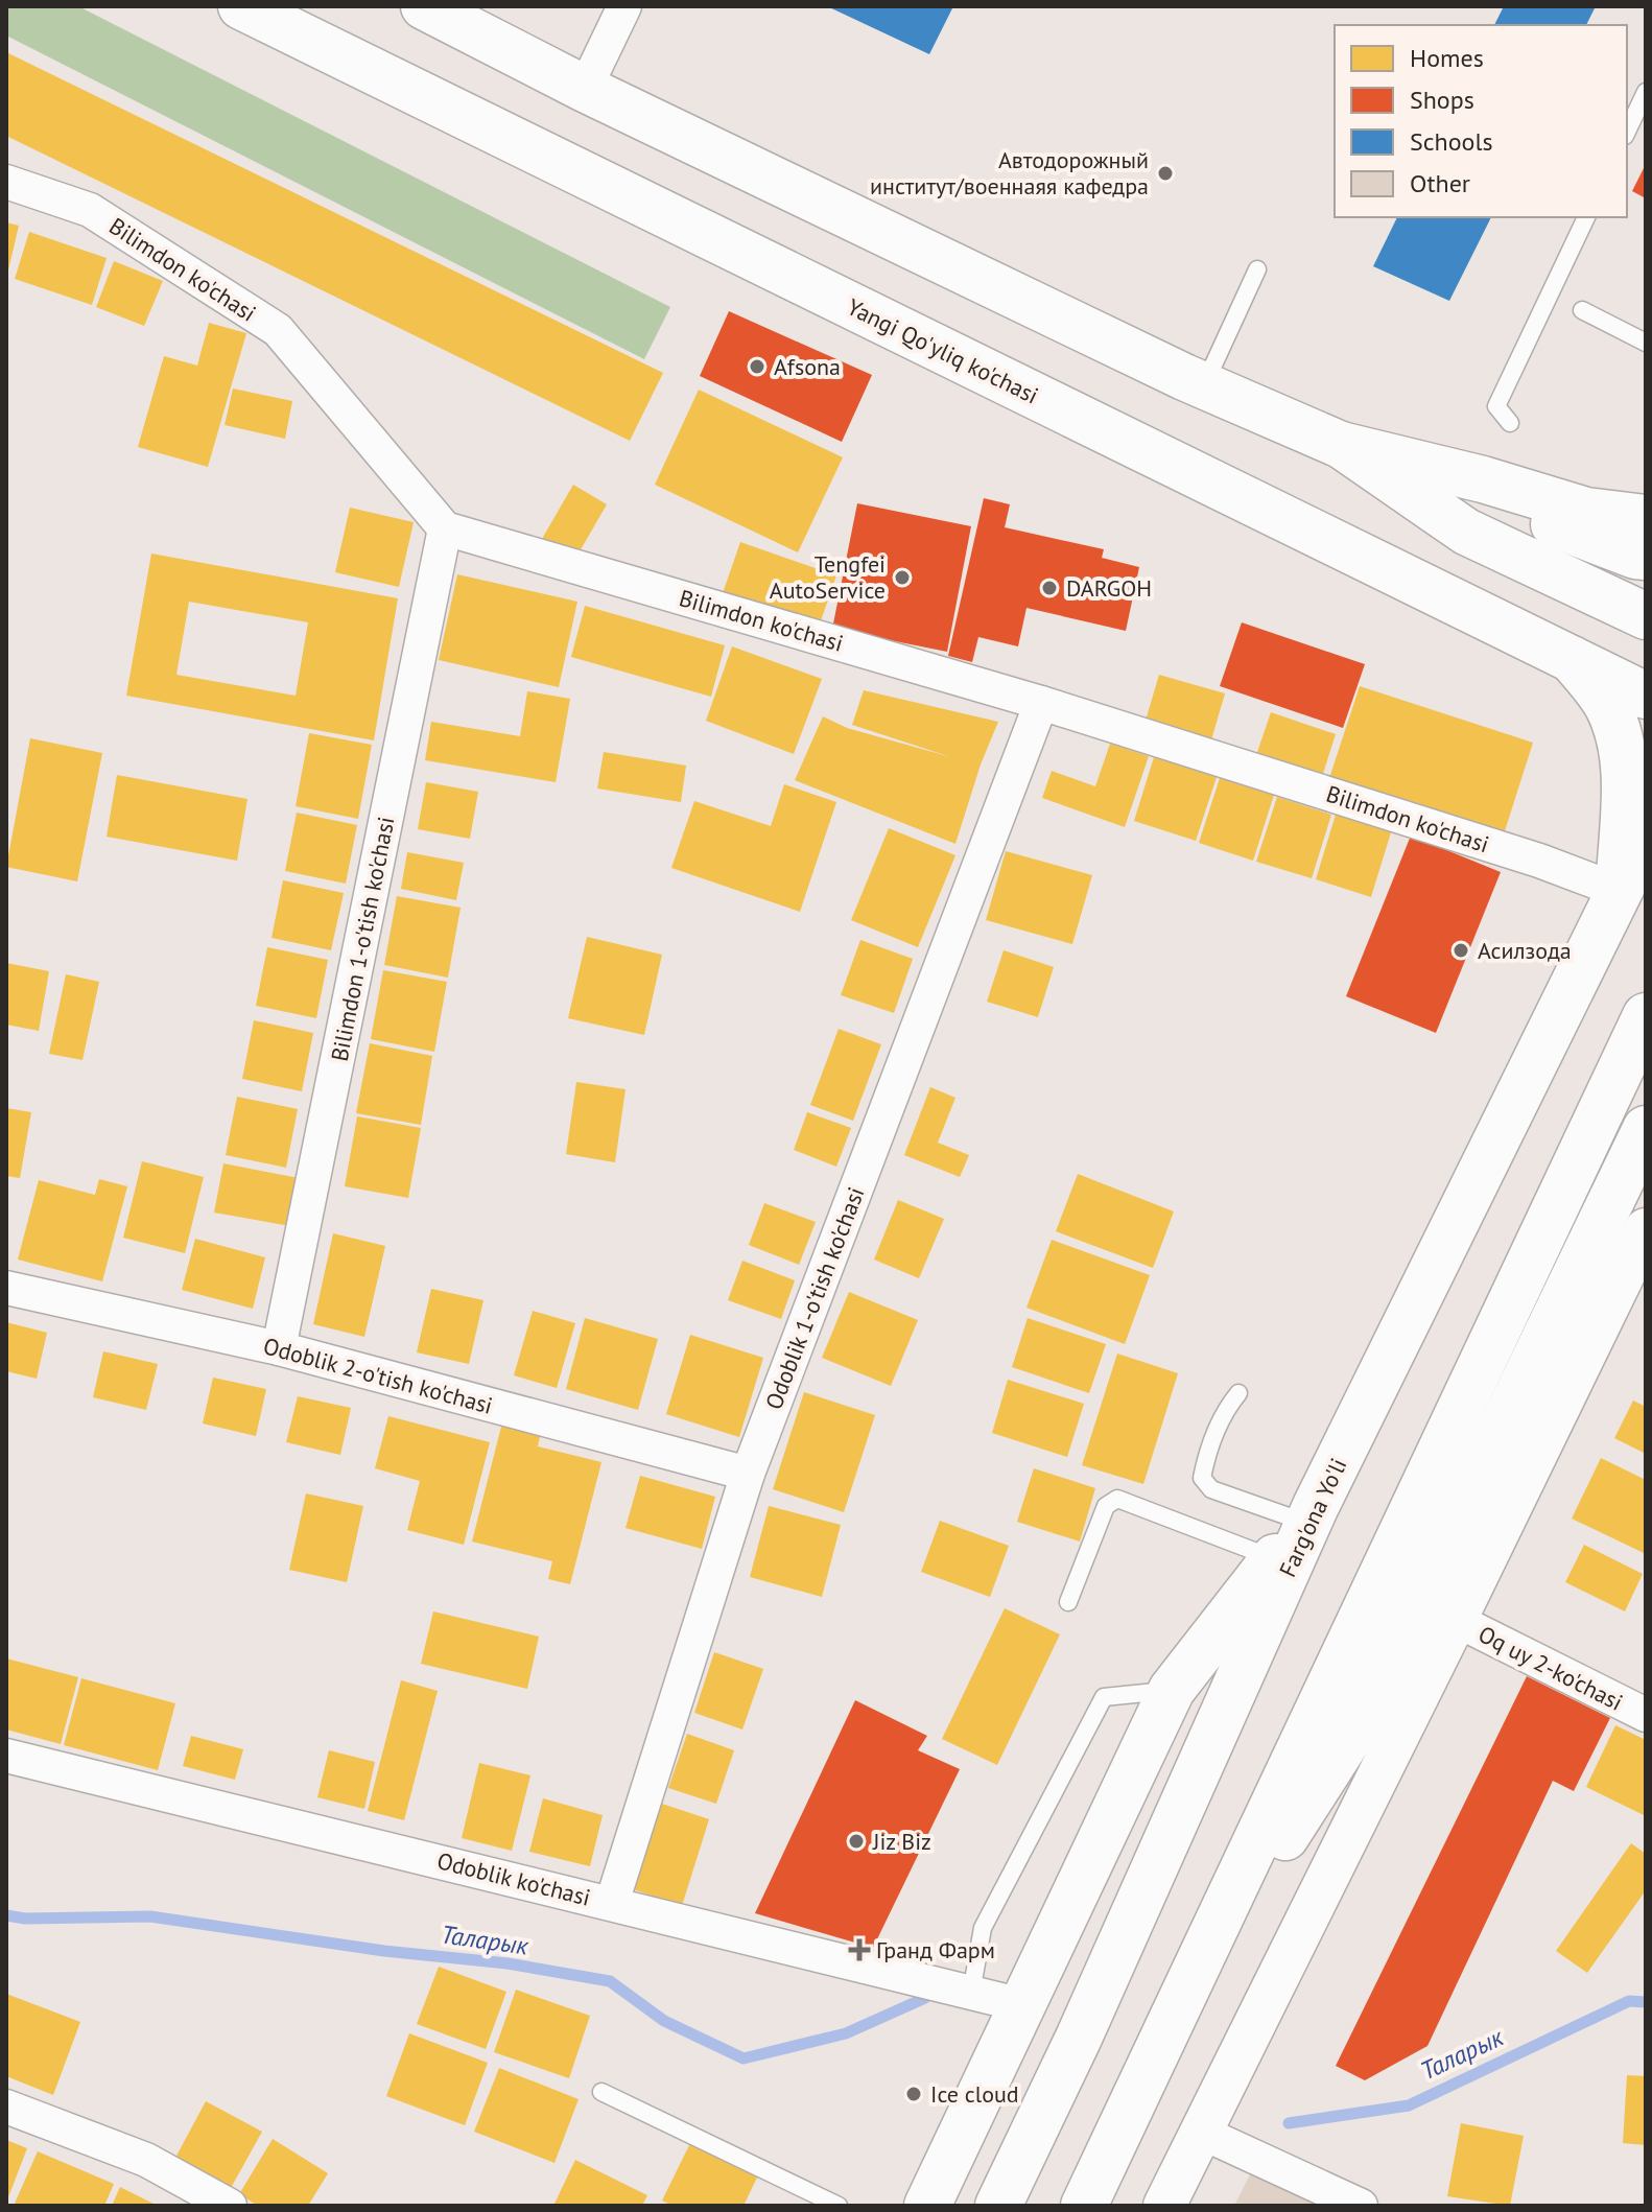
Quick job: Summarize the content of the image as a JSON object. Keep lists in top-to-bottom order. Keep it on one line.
{"streets":{"main road":["Yangi Qo'yliq ko'chasi","Farg'ona Yo'li"],"street":["Bilimdon ko'chasi","Bilimdon 1-o'tish ko'chasi","Odoblik 1-o'tish ko'chasi","Odoblik 2-o'tish ko'chasi","Oq uy 2-ko'chasi","Odoblik ko'chasi"]},"crossings":[["Bilimdon ko'chasi","Bilimdon 1-o'tish ko'chasi"],["Bilimdon ko'chasi","Odoblik 1-o'tish ko'chasi"],["Bilimdon ko'chasi","Farg'ona Yo'li"],["Bilimdon 1-o'tish ko'chasi","Odoblik 2-o'tish ko'chasi"],["Odoblik 1-o'tish ko'chasi","Odoblik 2-o'tish ko'chasi"],["Odoblik 1-o'tish ko'chasi","Odoblik ko'chasi"]],"water":["Таларык"],"places":{"other":["Автодорожный институт/военнаяя кафедра","Afsona","Tengfei AutoService","DARGOH","Асилзода","Jiz Biz","Ice cloud"],"health":["Гранд Фарм"]},"legend":["Homes","Shops","Schools","Other"]}
